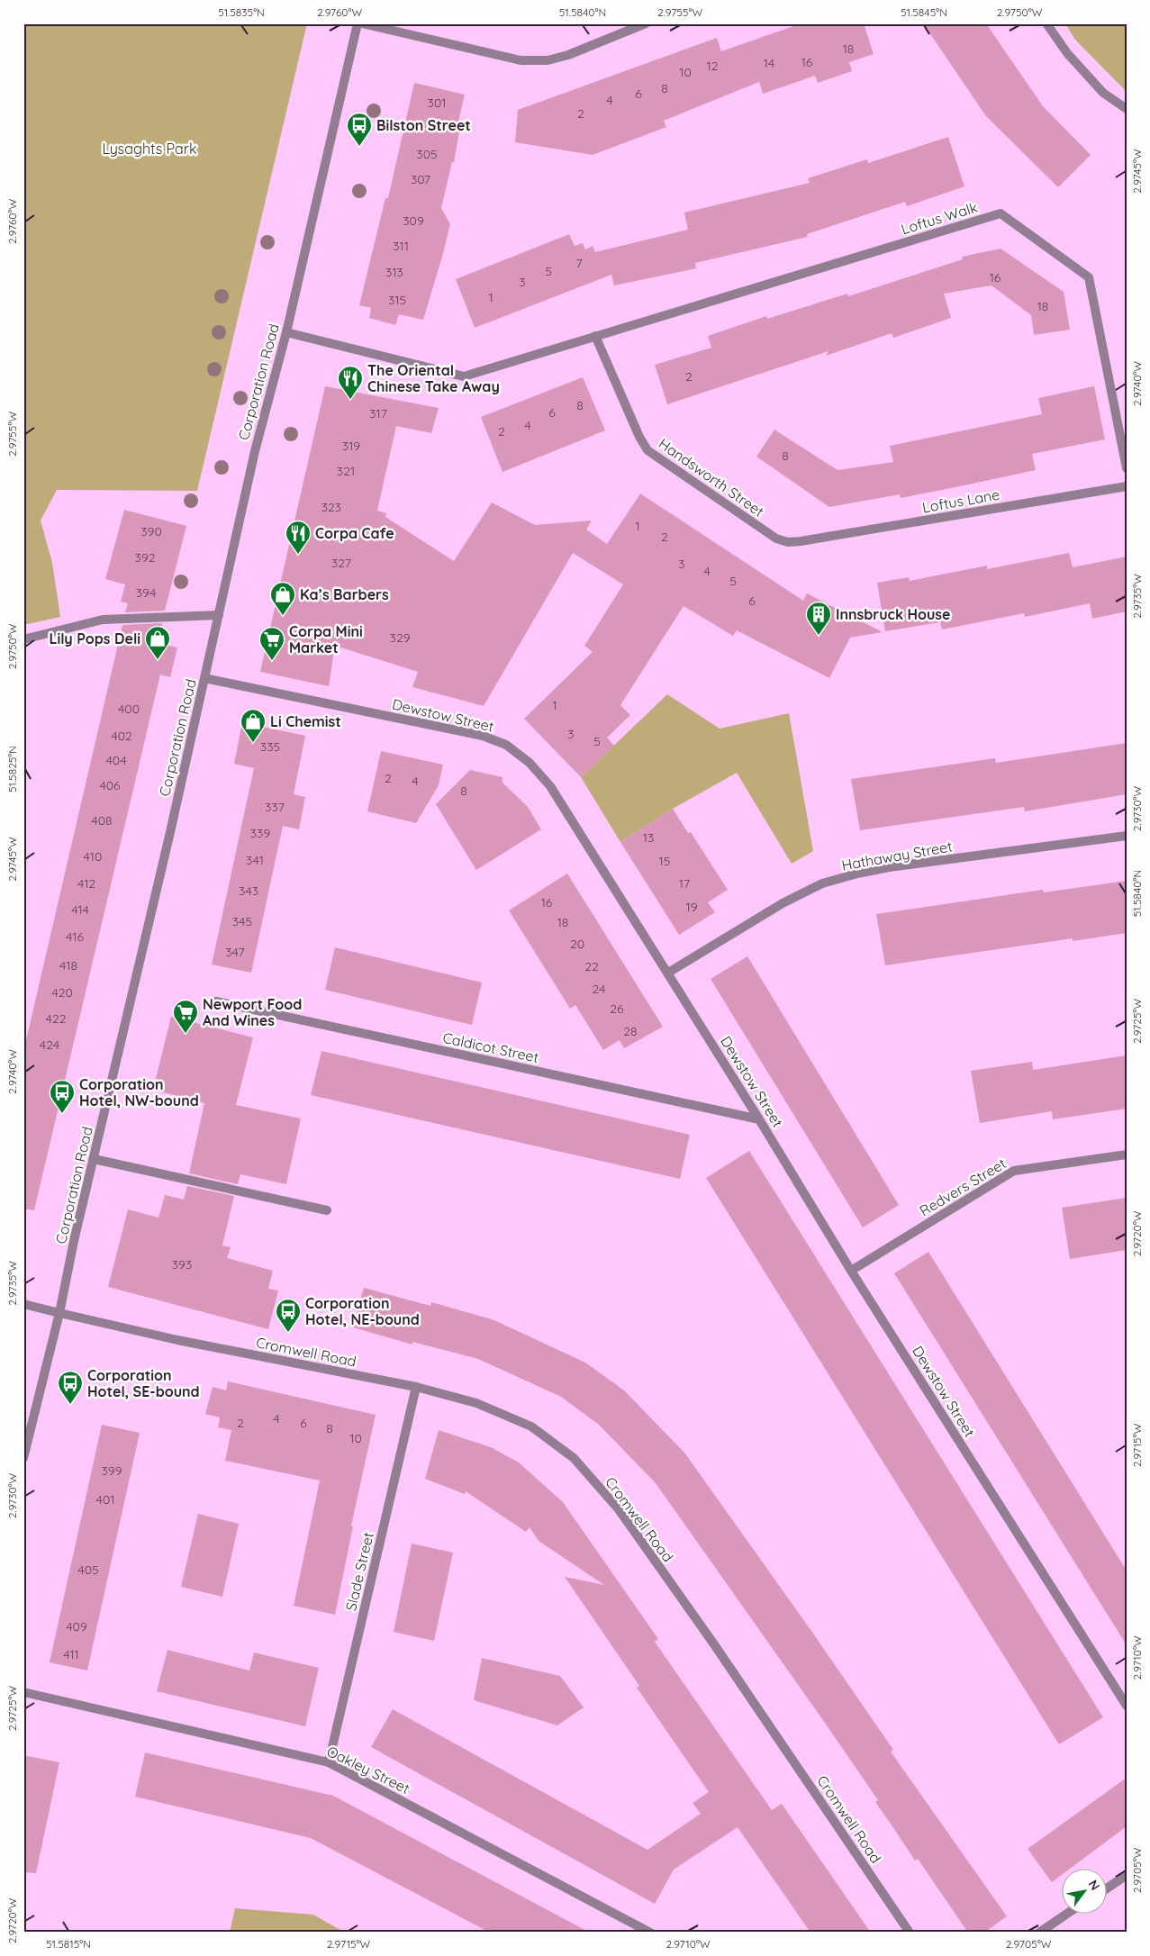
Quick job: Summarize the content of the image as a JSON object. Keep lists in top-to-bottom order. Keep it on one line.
{"streets":{"street":["Loftus Walk","Corporation Road","Handsworth Street","Loftus Lane","Dewstow Street","Hathaway Street","Caldicot Street","Redvers Street","Cromwell Road","Slade Street","Oakley Street"]},"crossings":[["Loftus Walk","Handsworth Street"],["Corporation Road","Dewstow Street"],["Corporation Road","Cromwell Road"],["Handsworth Street","Loftus Lane"],["Dewstow Street","Hathaway Street"],["Dewstow Street","Caldicot Street"],["Dewstow Street","Redvers Street"],["Cromwell Road","Slade Street"],["Slade Street","Oakley Street"]],"parks":["Lysaghts Park"],"places":{"bus stop":["Bilston Street","Corporation Hotel, NW-bound","Corporation Hotel, NE-bound","Corporation Hotel, SE-bound"],"restaurant":["The Oriental Chinese Take Away","Corpa Cafe"],"shop":["Ka’s Barbers","Lily Pops Deli","Li Chemist"],"building":["Innsbruck House"],"supermarket":["Corpa Mini Market","Newport Food And Wines"]},"house_numbers":["18","16","14","12","10","8","6","4","301","2","305","307","309","311","7","5","313","16","3","1","315","18","2","8","6","317","4","2","319","8","321","323","1","390","2","392","327","3","4","5","394","6","329","1","400","3","402","5","335","404","2","4","406","8","337","408","339","13","410","341","15","412","17","343","16","19","414","345","18","416","20","347","418","22","24","420","26","422","28","424","393","4","2","6","8","10","399","401","405","409","411"],"north":"top right","coordinates":["51.5835°N","2.9760°W","51.5840°N","2.9755°W","51.5845°N","2.9750°W","2.9745°W","2.9740°W","2.9735°W","51.5825°N","2.9730°W","2.9725°W","2.9720°W","2.9715°W","2.9710°W","2.9705°W","51.5815°N"]}
